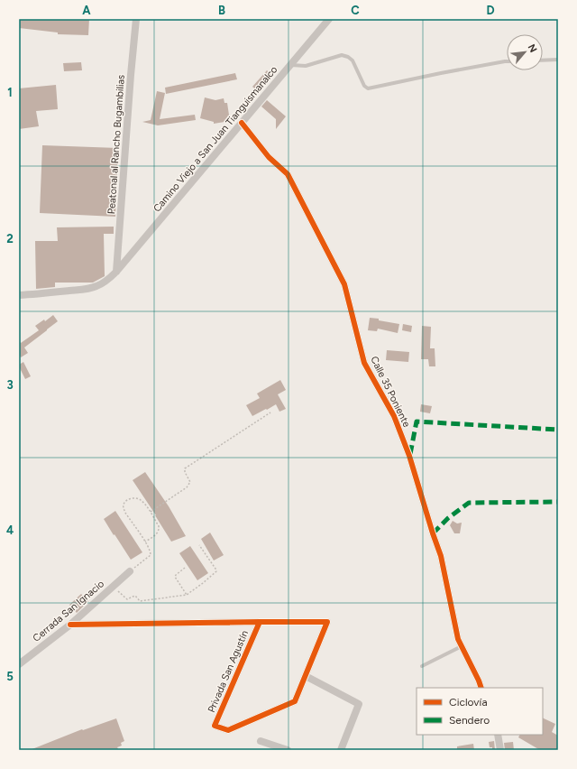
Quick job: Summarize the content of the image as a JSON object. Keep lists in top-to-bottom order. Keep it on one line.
{"streets":{"street":["Camino Viejo a San Juan Tianguismanalco","Peatonal al Rancho Bugambilias","Calle 35 Poniente","Cerrada San Ignacio","Privada San Agustín"]},"crossings":[["Camino Viejo a San Juan Tianguismanalco","Peatonal al Rancho Bugambilias"],["Camino Viejo a San Juan Tianguismanalco","Calle 35 Poniente"],["Cerrada San Ignacio","Privada San Agustín"]],"legend":["Ciclovía","Sendero"],"north":"top right","grid":{"columns":["A","B","C","D"],"rows":["1","2","3","4","5"]}}
